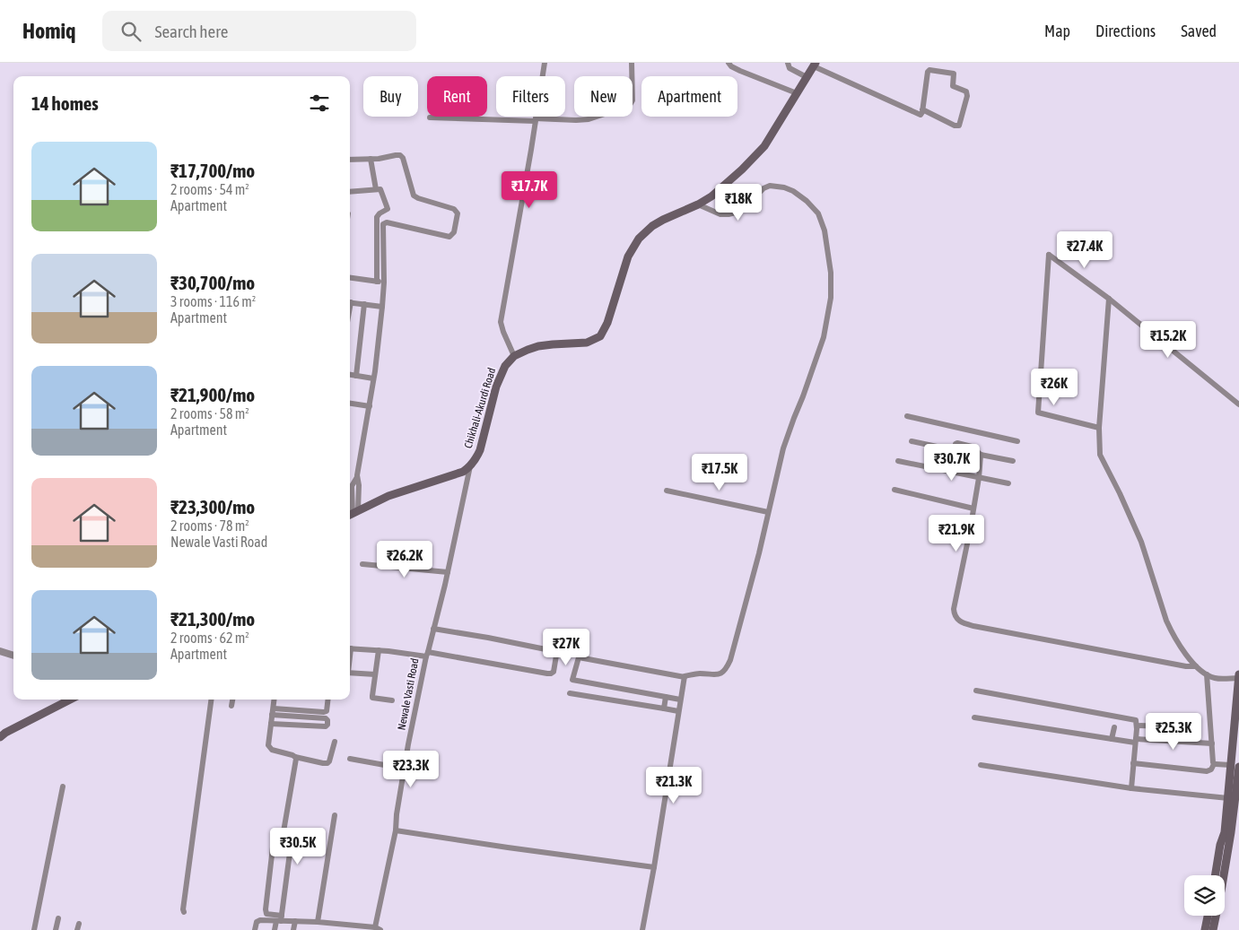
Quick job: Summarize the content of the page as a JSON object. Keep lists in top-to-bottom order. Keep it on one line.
{"streets":{"main road":["Chikhali-Akurdi Road"],"street":["Newale Vasti Road"]},"crossings":[["Chikhali-Akurdi Road","Newale Vasti Road"]],"page":{"header":"Homiq","search":"Search here","nav":["Map","Directions","Saved"],"chip":["Buy","Rent","Filters","New","Apartment"],"heading":"14 homes","list":[{"name":"₹17,700/mo","note":"2 rooms · 54 m² · Apartment"},{"name":"₹30,700/mo","note":"3 rooms · 116 m² · Apartment"},{"name":"₹21,900/mo","note":"2 rooms · 58 m² · Apartment"},{"name":"₹23,300/mo","note":"2 rooms · 78 m² · Newale Vasti Road"},{"name":"₹21,300/mo","note":"2 rooms · 62 m² · Apartment"}],"price":["₹17.7K","₹18K","₹27.4K","₹15.2K","₹26K","₹30.7K","₹17.5K","₹21.9K","₹26.2K","₹27K","₹25.3K","₹23.3K","₹21.3K","₹30.5K"]}}
